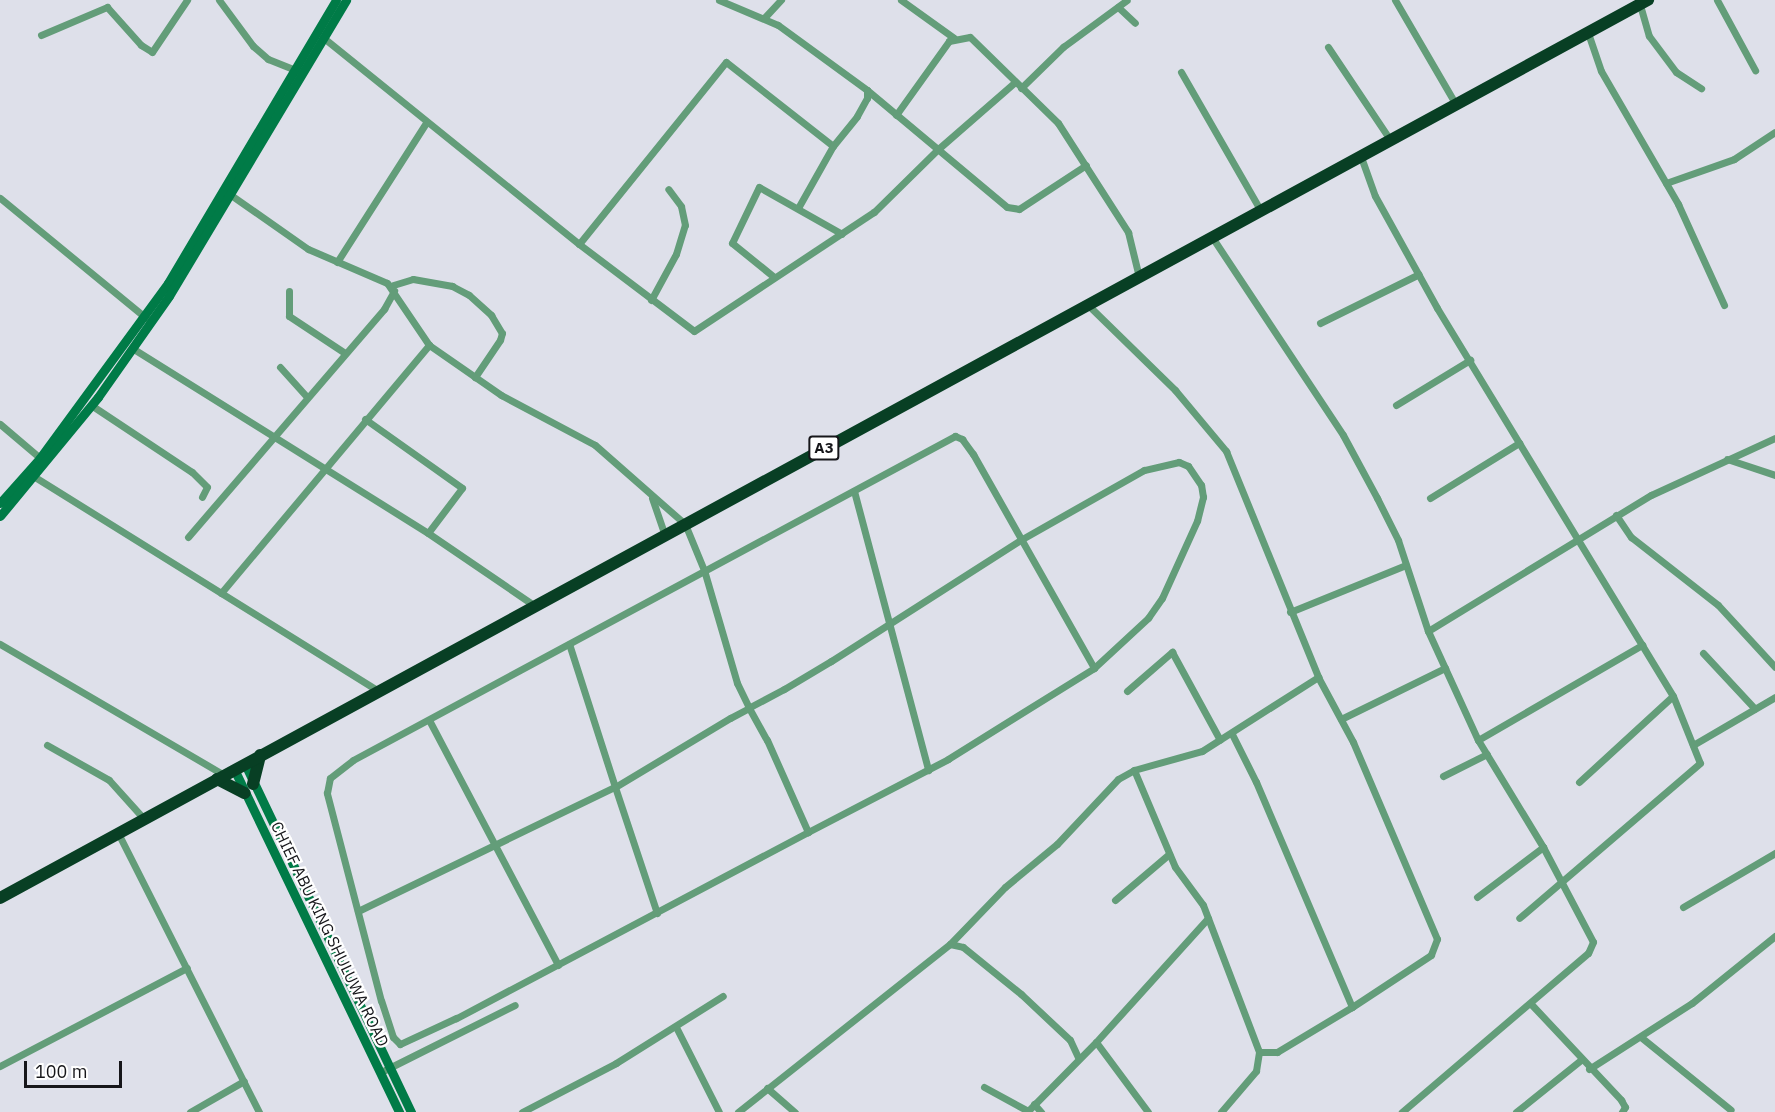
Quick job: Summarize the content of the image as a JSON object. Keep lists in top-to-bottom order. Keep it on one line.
{"streets":{"highway":["A3"],"main road":["CHIEF ABU KING SHULUWA ROAD"]},"scale_bar":"100 m"}
